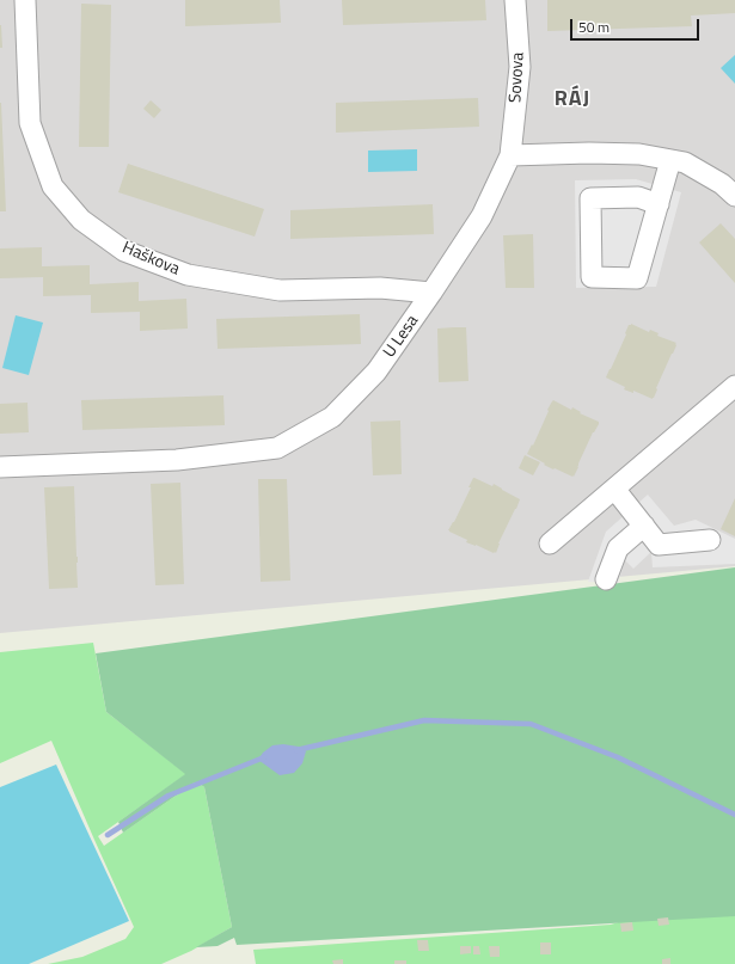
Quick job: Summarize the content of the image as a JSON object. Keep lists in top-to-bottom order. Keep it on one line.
{"streets":{"street":["Sovova","Haškova","U Lesa"]},"crossings":[["Sovova","U Lesa"],["Haškova","U Lesa"]],"districts":["RÁJ"],"scale_bar":"50 m"}
